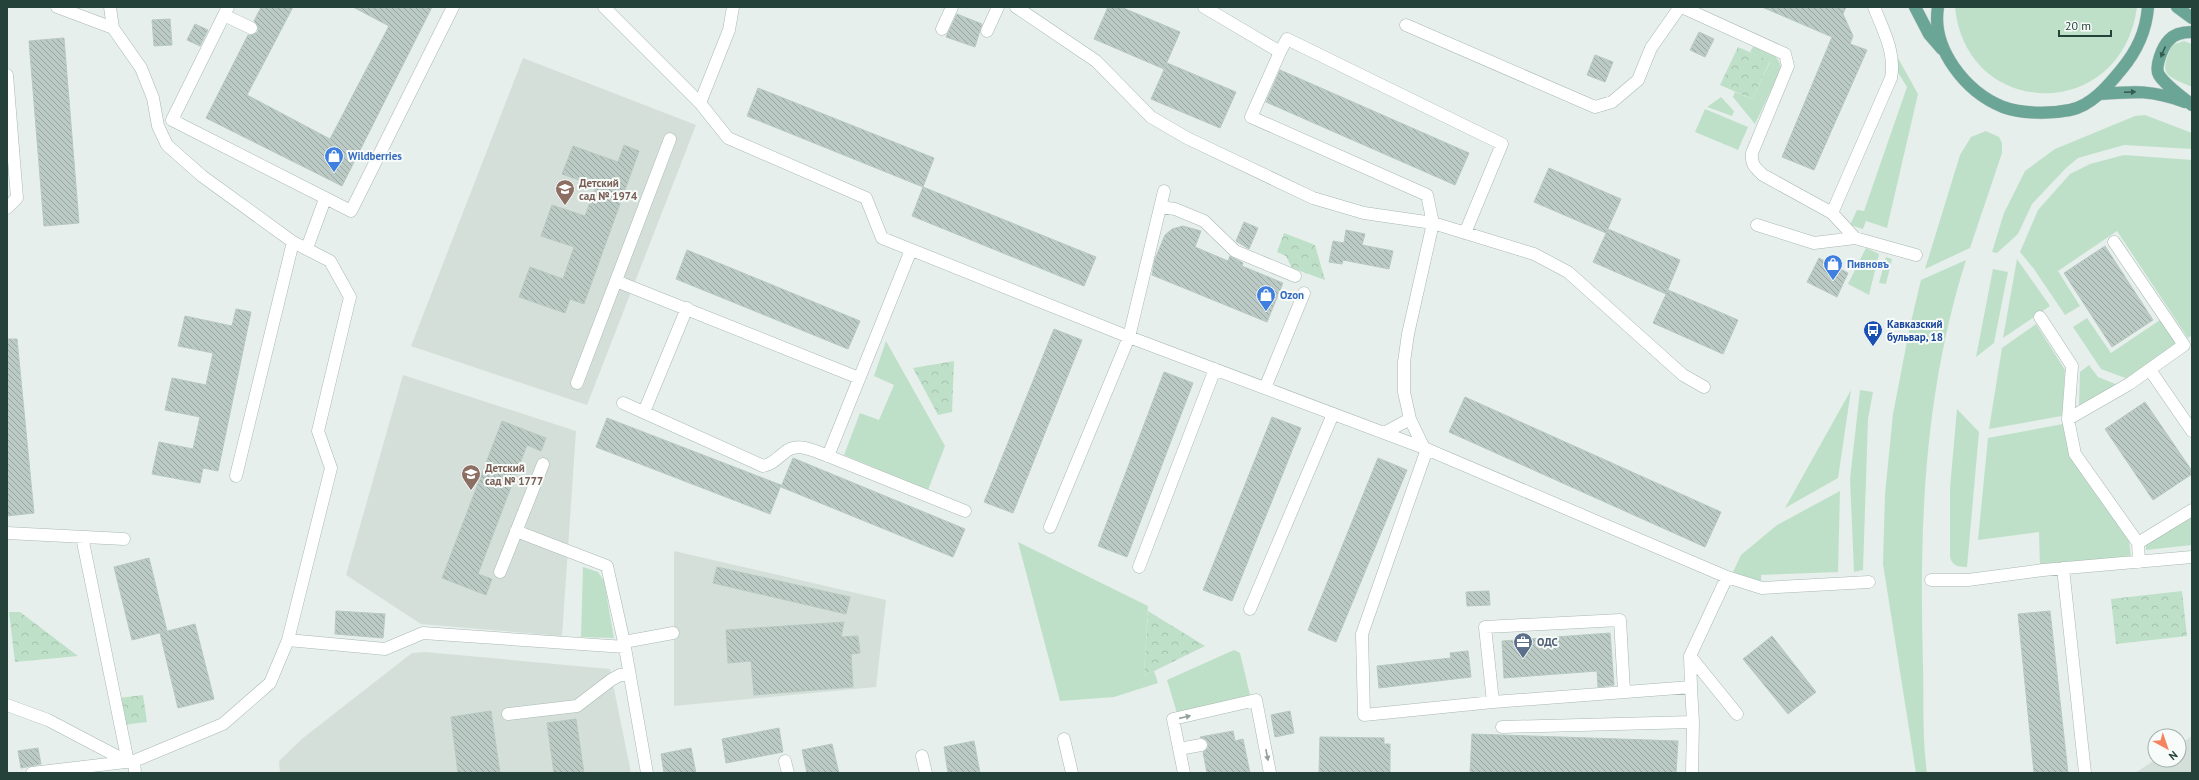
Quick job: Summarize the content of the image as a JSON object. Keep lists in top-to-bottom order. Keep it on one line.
{"places":{"shop":["Wildberries","Пивновъ","Ozon"],"school or university":["Детский сад № 1974","Детский сад № 1777"],"bus stop":["Кавказский бульвар, 18"],"office":["ОДС"]},"scale_bar":"20 m","north":"bottom right"}
